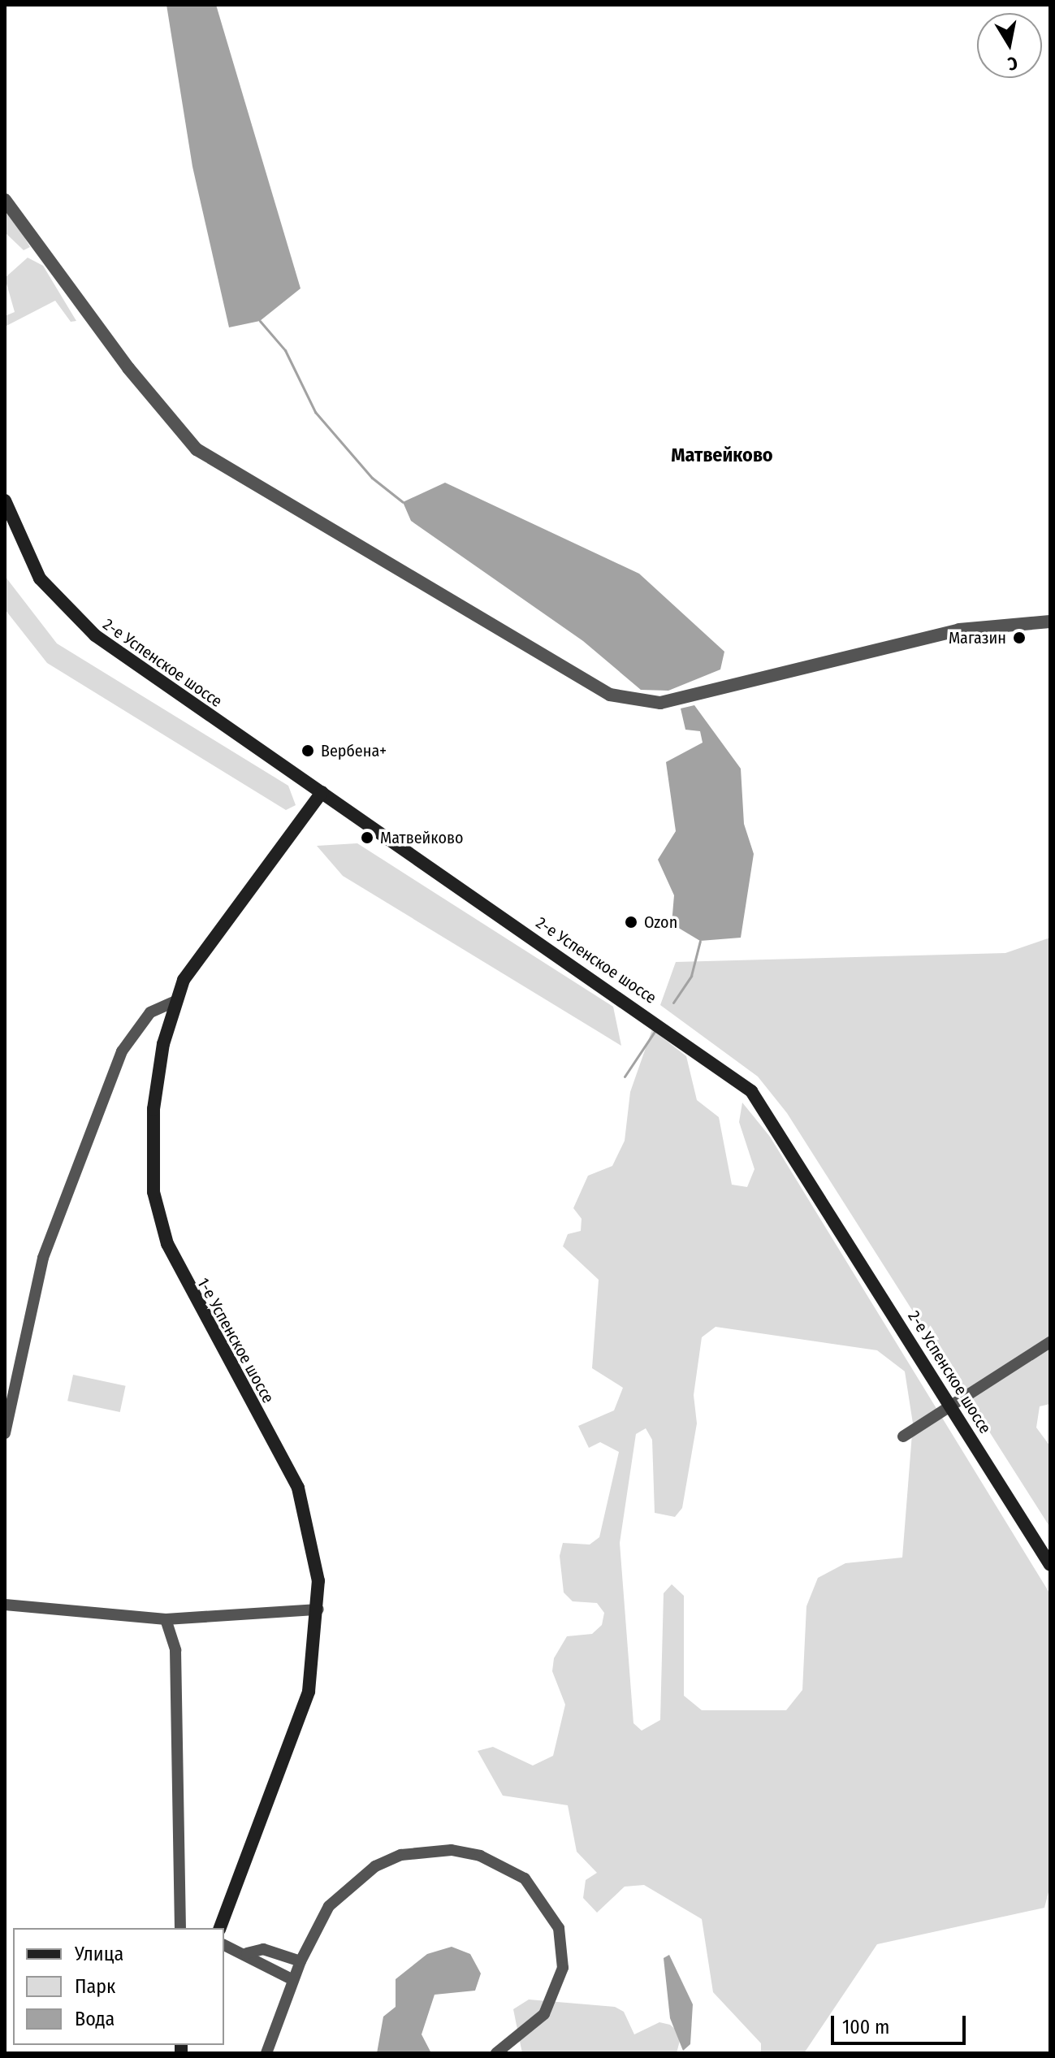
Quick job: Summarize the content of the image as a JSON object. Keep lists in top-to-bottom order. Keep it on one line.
{"streets":{"main road":["2-е Успенское шоссе","1-е Успенское шоссе"]},"crossings":[["2-е Успенское шоссе","1-е Успенское шоссе"]],"districts":["Матвейково"],"places":["Магазин","Вербена+","Матвейково","Ozon"],"legend":["Улица","Парк","Вода"],"scale_bar":"100 m","north":"bottom"}
